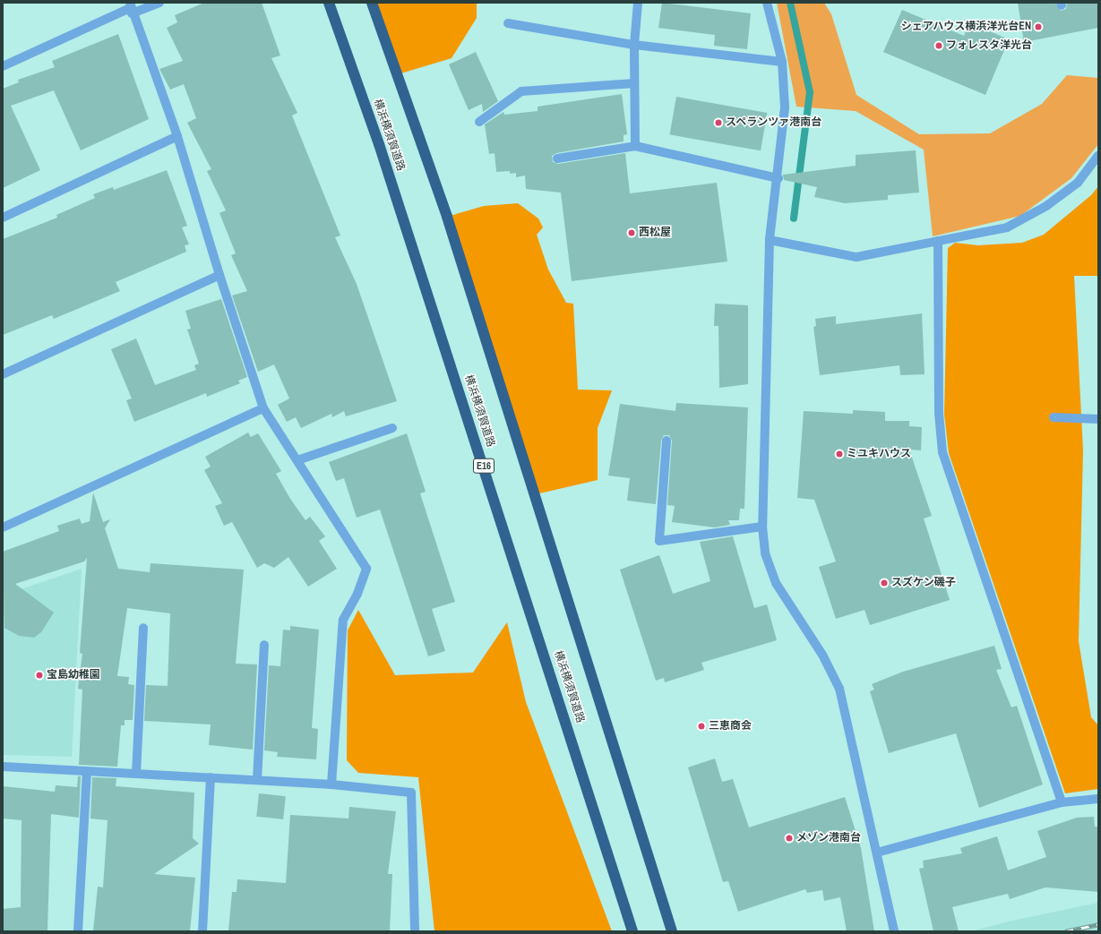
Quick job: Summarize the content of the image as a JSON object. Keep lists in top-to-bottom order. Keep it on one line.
{"streets":{"highway":["横浜横須賀道路","E16"]},"places":["シェアハウス横浜洋光台EN","フォレスタ洋光台","スペランツァ港南台","西松屋","ミユキハウス","スズケン磯子","宝島幼稚園","三恵商会","メゾン港南台"]}
